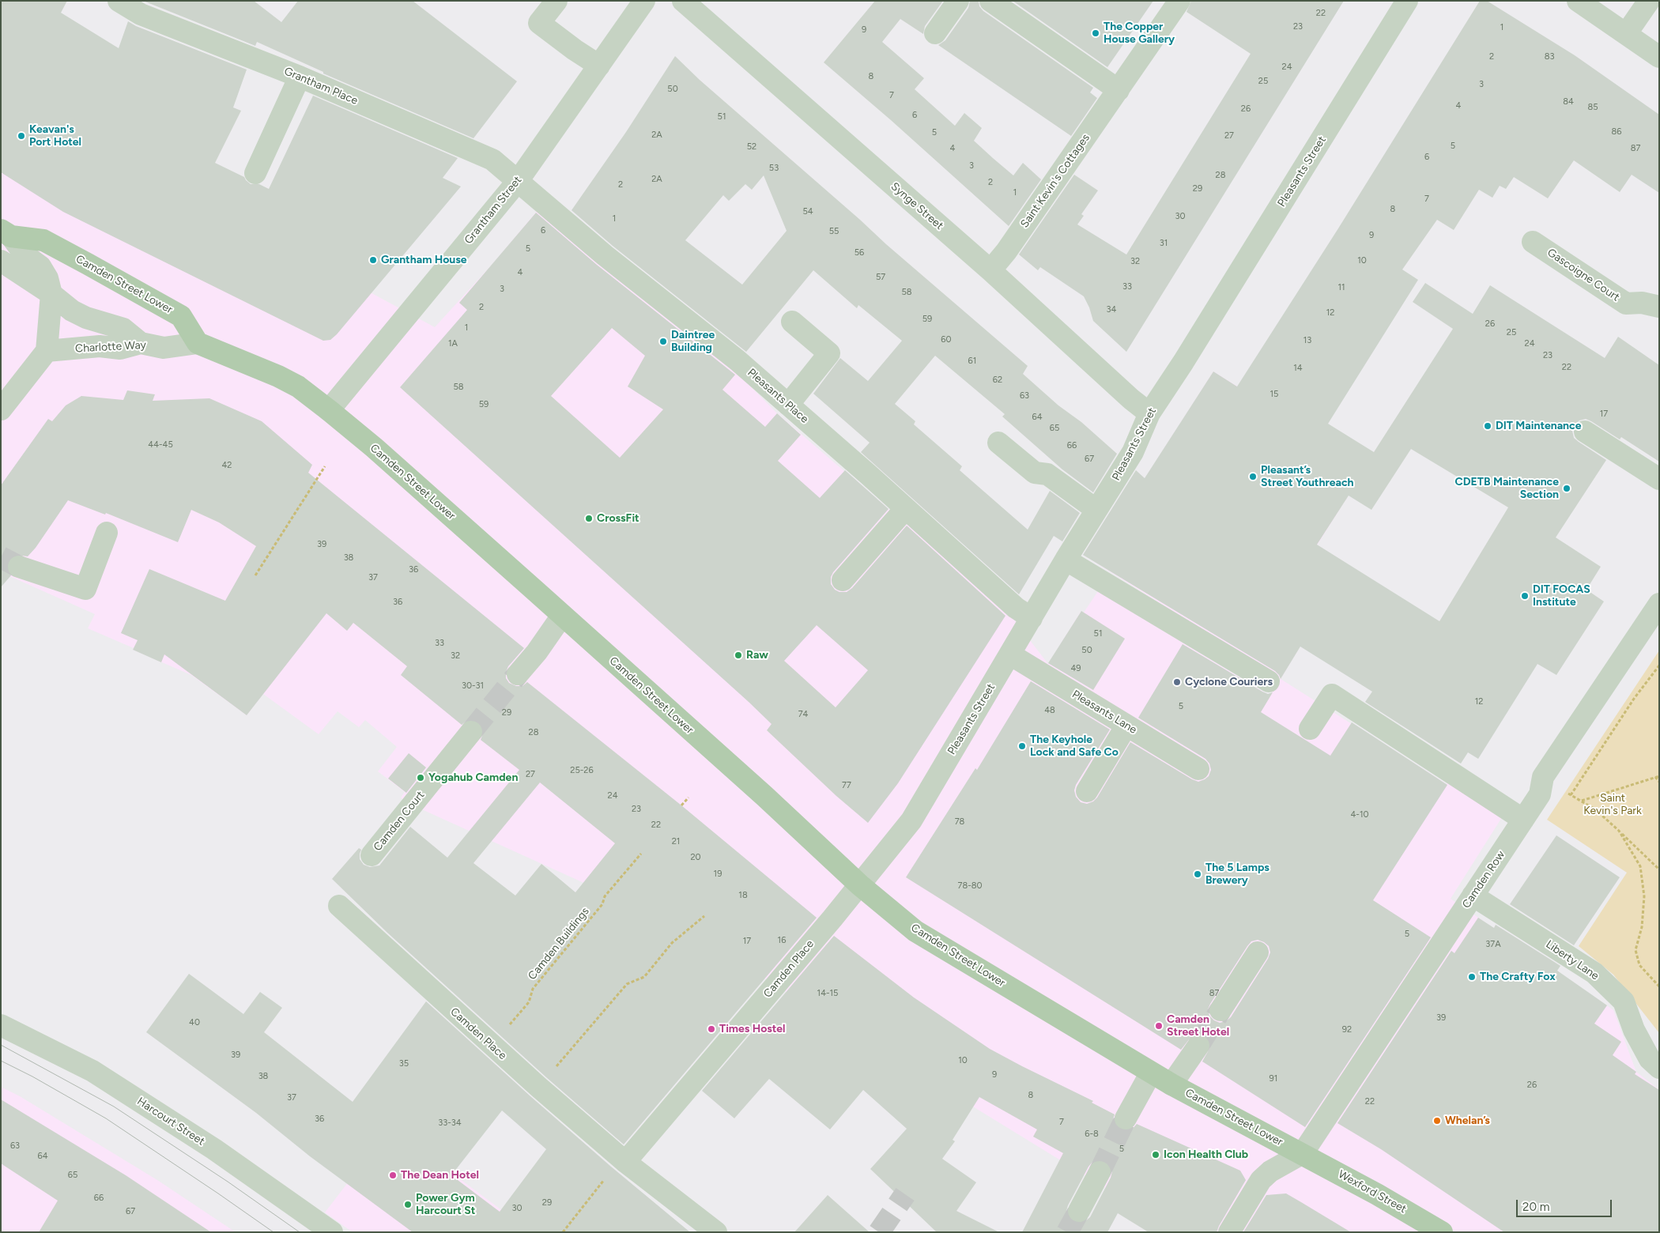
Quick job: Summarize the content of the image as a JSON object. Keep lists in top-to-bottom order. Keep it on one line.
{"streets":{"main road":["Camden Street Lower","Wexford Street"],"street":["Grantham Place","Pleasants Street","Saint Kevin's Cottages","Synge Street","Grantham Street","Gascoigne Court","Charlotte Way","Pleasants Place","Pleasants Lane","Camden Court","Camden Row","Liberty Lane","Camden Place","Harcourt Street"],"path":["Camden Buildings"]},"crossings":[["Grantham Place","Grantham Street"],["Grantham Place","Pleasants Place"],["Pleasants Street","Synge Street"],["Pleasants Street","Camden Street Lower"],["Pleasants Street","Pleasants Place"],["Pleasants Street","Pleasants Lane"],["Pleasants Street","Camden Place"],["Saint Kevin's Cottages","Synge Street"],["Grantham Street","Camden Street Lower"],["Grantham Street","Pleasants Place"],["Camden Street Lower","Charlotte Way"],["Camden Street Lower","Camden Row"],["Camden Street Lower","Camden Place"],["Camden Street Lower","Wexford Street"],["Camden Row","Liberty Lane"],["Camden Row","Wexford Street"],["Camden Buildings","Camden Place"]],"parks":["Saint Kevin's Park"],"places":["The Copper House Gallery","Keavan's Port Hotel","Grantham House","Daintree Building","DIT Maintenance","Pleasant’s Street Youthreach","CDETB Maintenance Section","CrossFit","DIT FOCAS Institute","Raw","Cyclone Couriers","The Keyhole Lock and Safe Co","Yogahub Camden","The 5 Lamps Brewery","The Crafty Fox","Camden Street Hotel","Times Hostel","Whelan’s","Icon Health Club","The Dean Hotel","Power Gym Harcourt St"],"house_numbers":["22","23","1","9","2","83","24","8","25","3","50","7","84","4","85","26","6","51","86","5","2A","27","5","52","4","87","6","3","53","28","2A","2","2","29","1","7","8","54","30","1","6","55","9","31","5","56","10","32","4","57","33","11","3","58","2","34","12","59","26","1","25","60","13","1A","24","23","61","22","14","62","58","15","63","59","17","64","65","44-45","66","67","42","39","38","36","37","36","51","33","50","32","49","30-31","12","5","48","29","74","28","25-26","27","77","24","23","4-10","78","22","21","20","19","78-80","18","5","16","17","37A","14-15","87","39","40","92","39","10","35","9","38","91","26","8","37","22","36","7","33-34","6-8","63","5","64","65","66","29","30","67"],"scale_bar":"20 m"}
